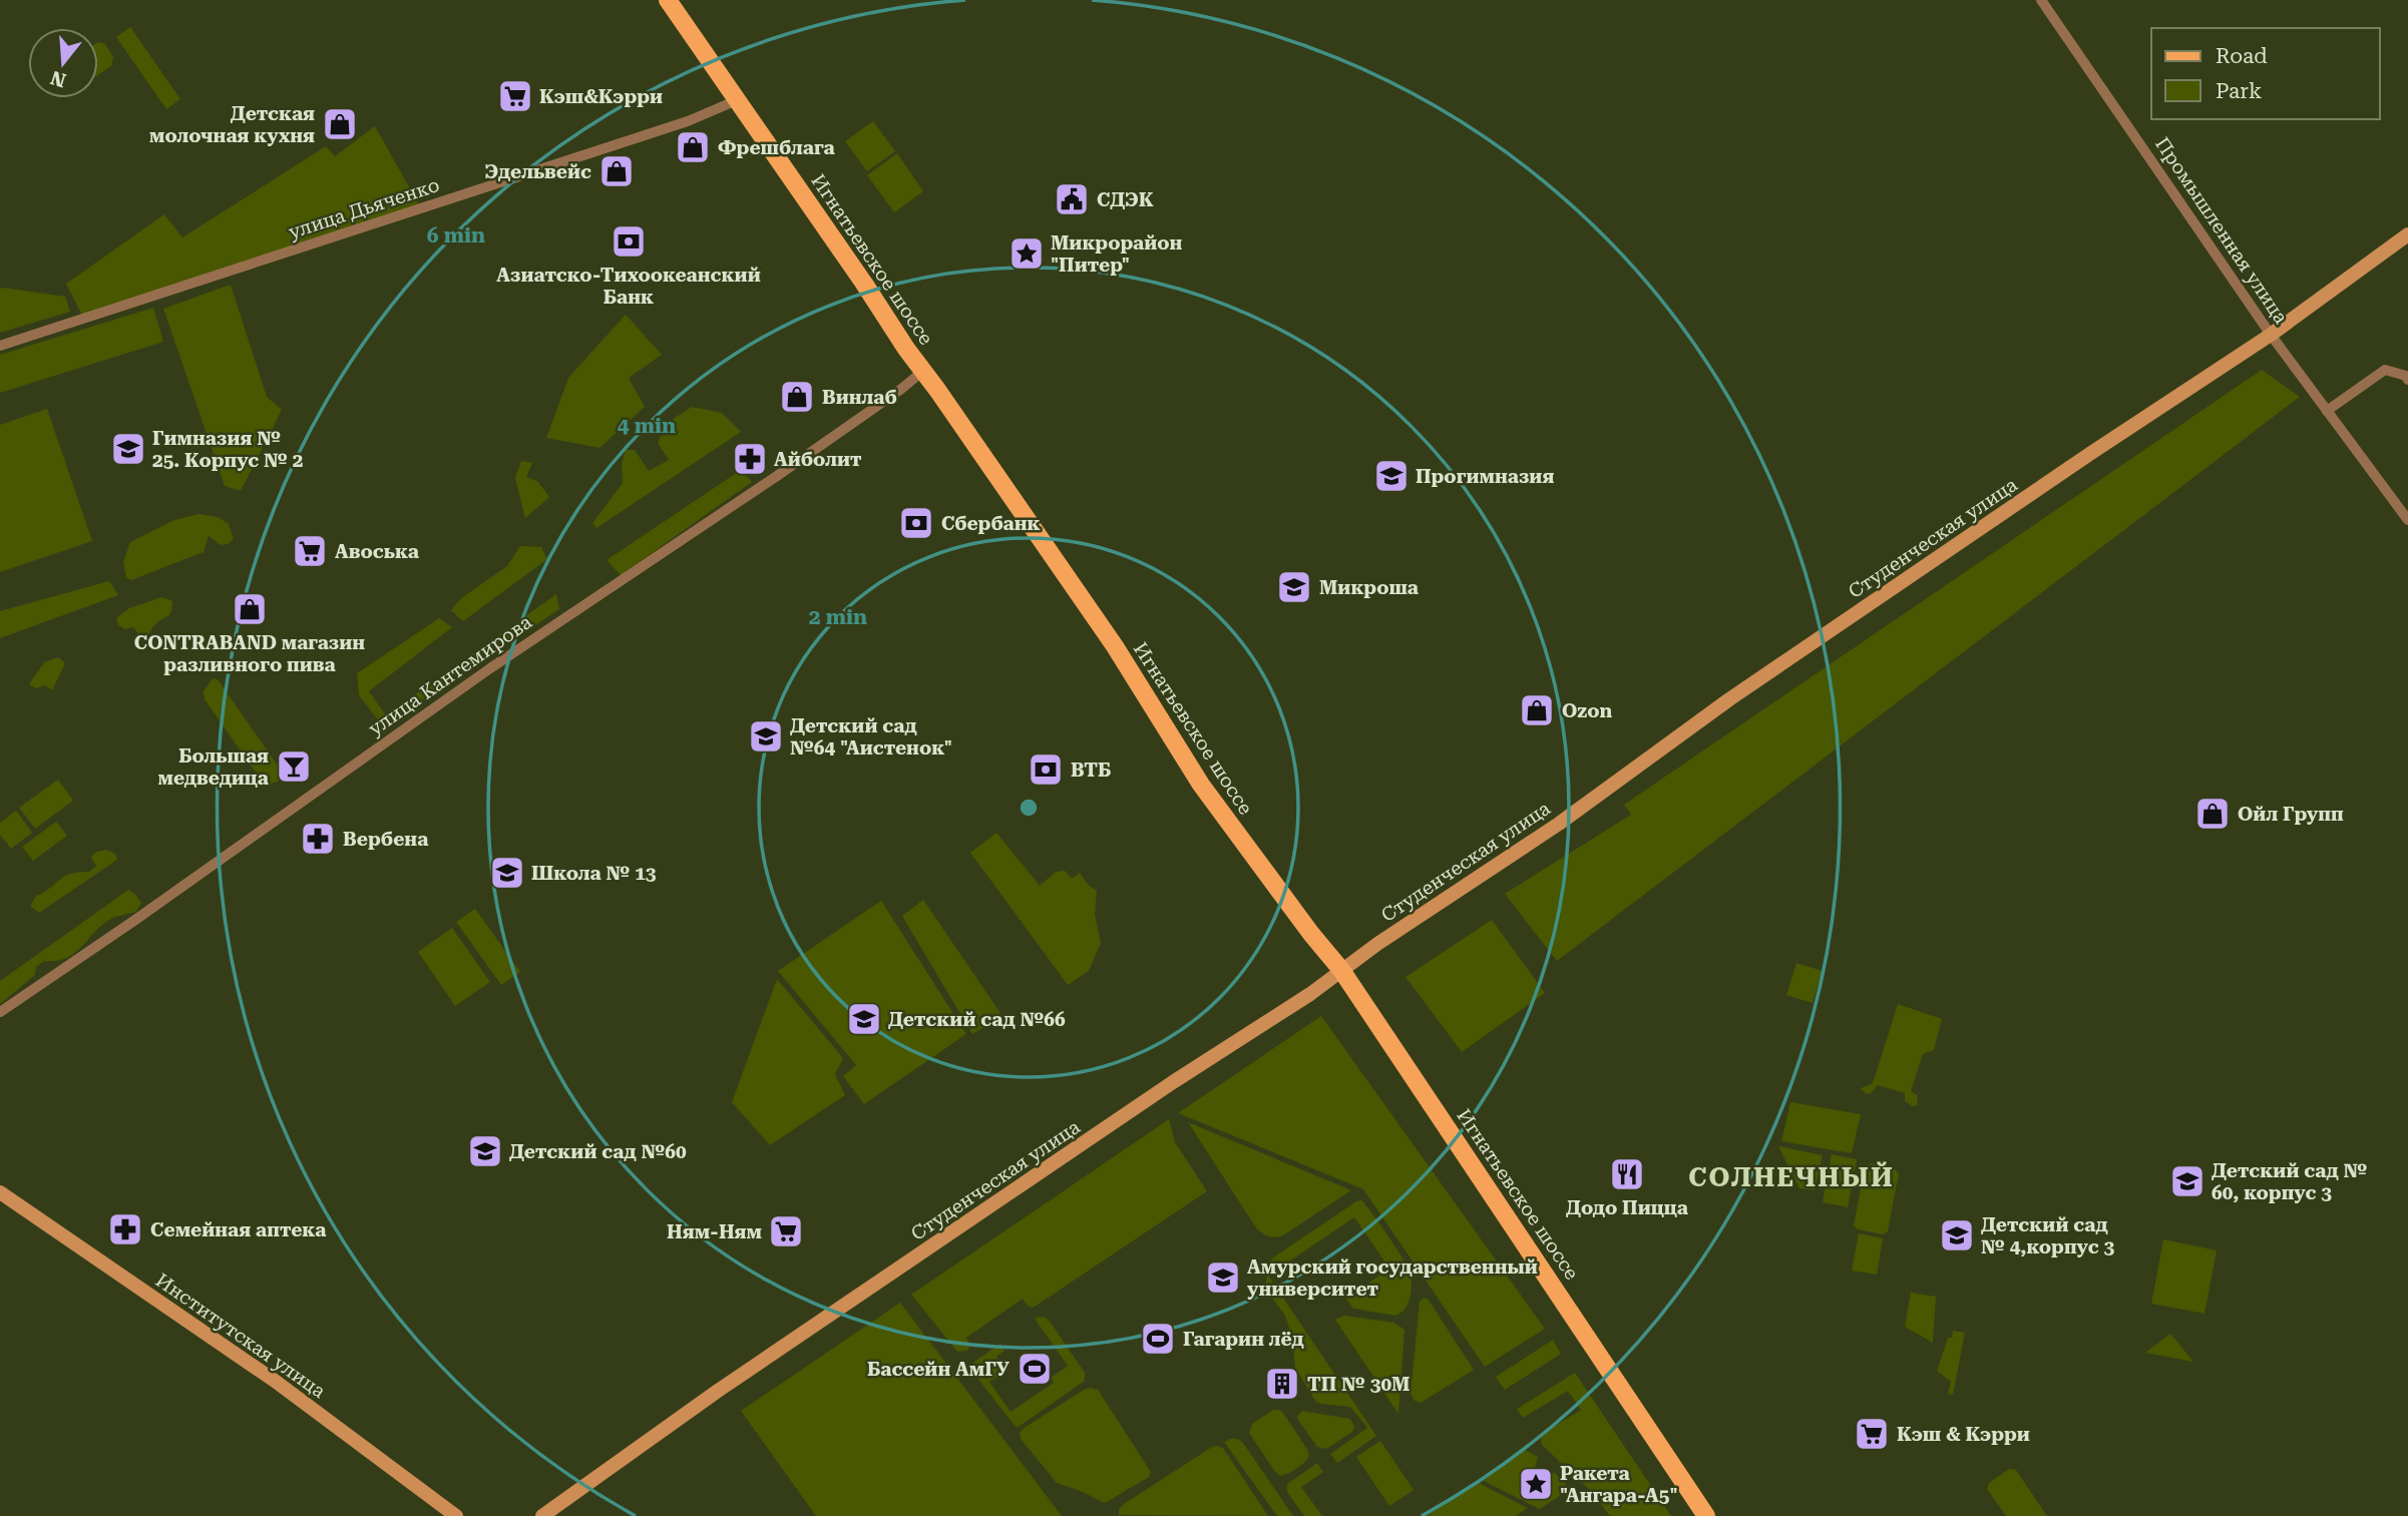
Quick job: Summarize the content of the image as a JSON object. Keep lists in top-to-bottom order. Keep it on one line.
{"streets":{"main road":["Игнатьевское шоссе","Студенческая улица","Институтская улица"],"street":["улица Дьяченко","Промышленная улица","улица Кантемирова"]},"crossings":[["улица Дьяченко","Игнатьевское шоссе"],["Промышленная улица","Студенческая улица"],["Игнатьевское шоссе","Студенческая улица"],["Игнатьевское шоссе","улица Кантемирова"]],"districts":["СОЛНЕЧНЫЙ"],"places":{"supermarket":["Кэш&Кэрри","Авоська","Ням-Ням","Кэш & Кэрри"],"shop":["Детская молочная кухня","Фрешблага","Эдельвейс","Винлаб","CONTRABAND магазин разливного пива","Ozon","Ойл Групп"],"public building":["СДЭК"],"bank":["Азиатско-Тихоокеанский Банк","Сбербанк","ВТБ"],"place":["Микрорайон \"Питер\"","Ракета \"Ангара-А5\""],"school or university":["Гимназия № 25. Корпус № 2","Прогимназия","Микроша","Детский сад №64 \"Аистенок\"","Школа № 13","Детский сад №66","Детский сад №60","Детский сад № 60, корпус 3","Детский сад № 4,корпус 3","Амурский государственный университет"],"pharmacy":["Айболит","Вербена","Семейная аптека"],"bar":["Большая медведица"],"restaurant":["Додо Пицца"],"sports":["Гагарин лёд","Бассейн АмГУ"],"building":["ТП № 30М"]},"legend":["Road","Park"],"north":"bottom","rings":["6 min","4 min","2 min"]}
